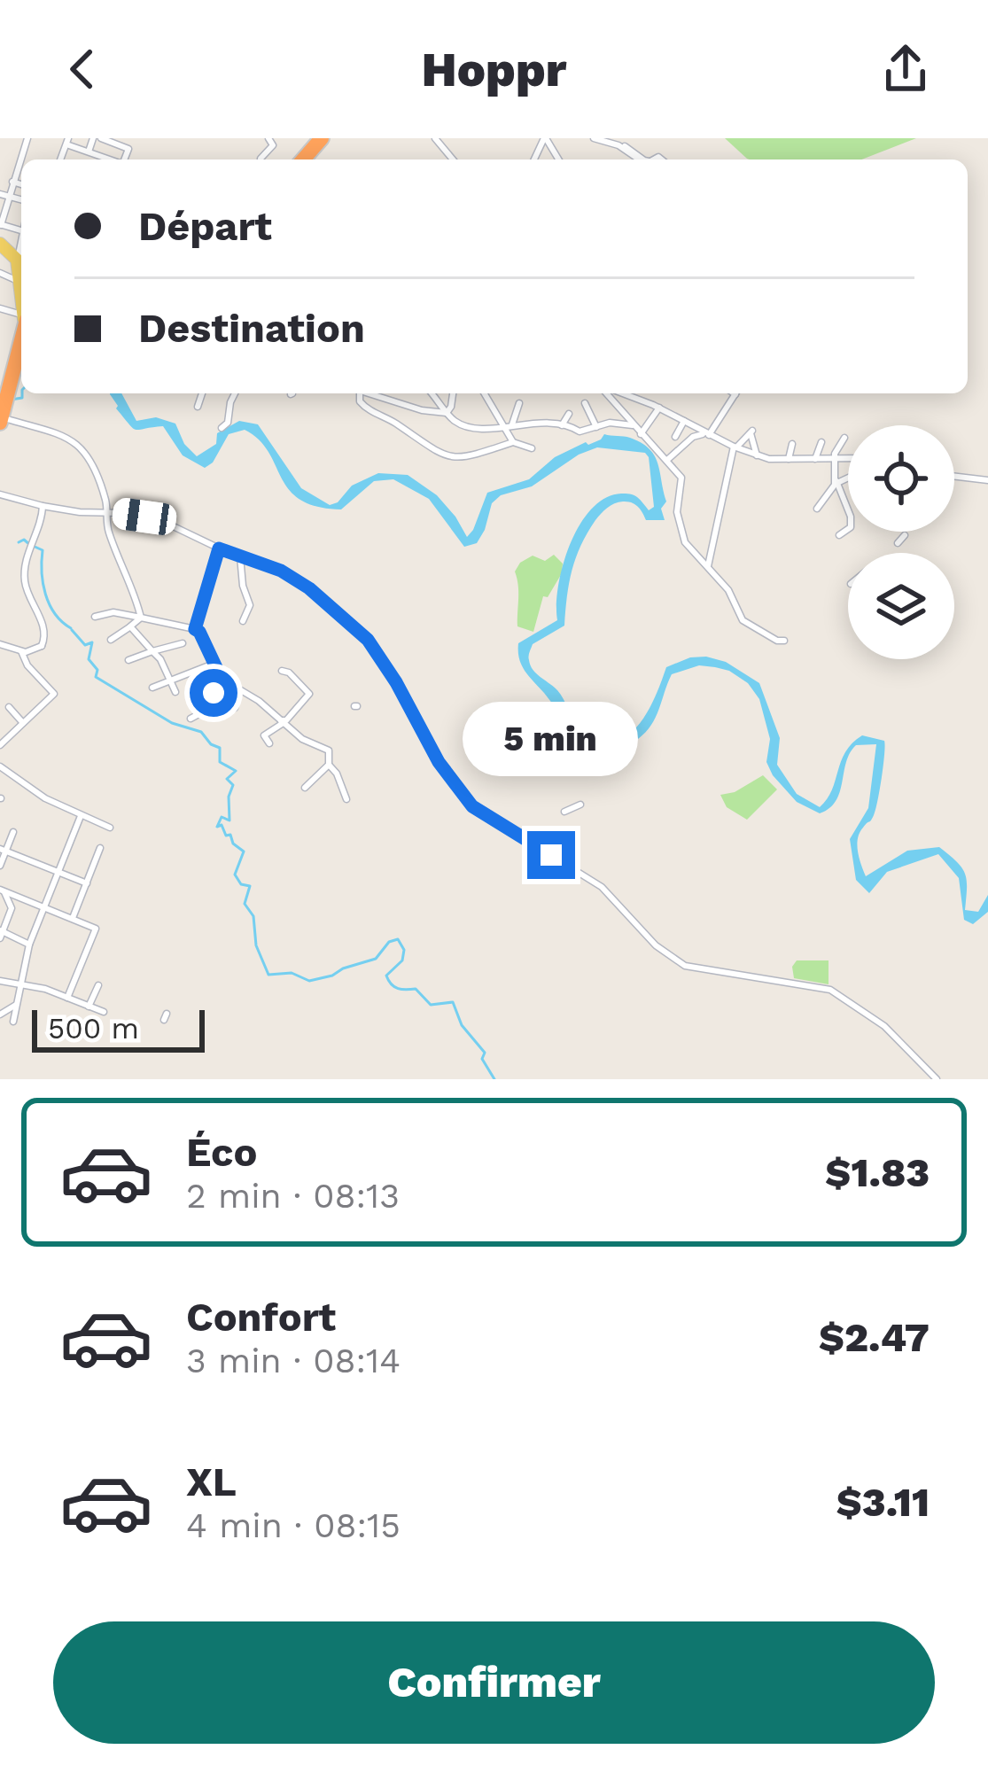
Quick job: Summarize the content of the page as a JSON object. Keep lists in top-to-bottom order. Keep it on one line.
{"scale_bar":"500 m","page":{"header":"Hoppr","banner":["Départ","Destination"],"bubble":"5 min","scale":"500 m","list":[{"name":"Éco","note":"2 min · 08:13","value":"$1.83"},{"name":"Confort","note":"3 min · 08:14","value":"$2.47"},{"name":"XL","note":"4 min · 08:15","value":"$3.11"}],"buttons":"Confirmer"}}
